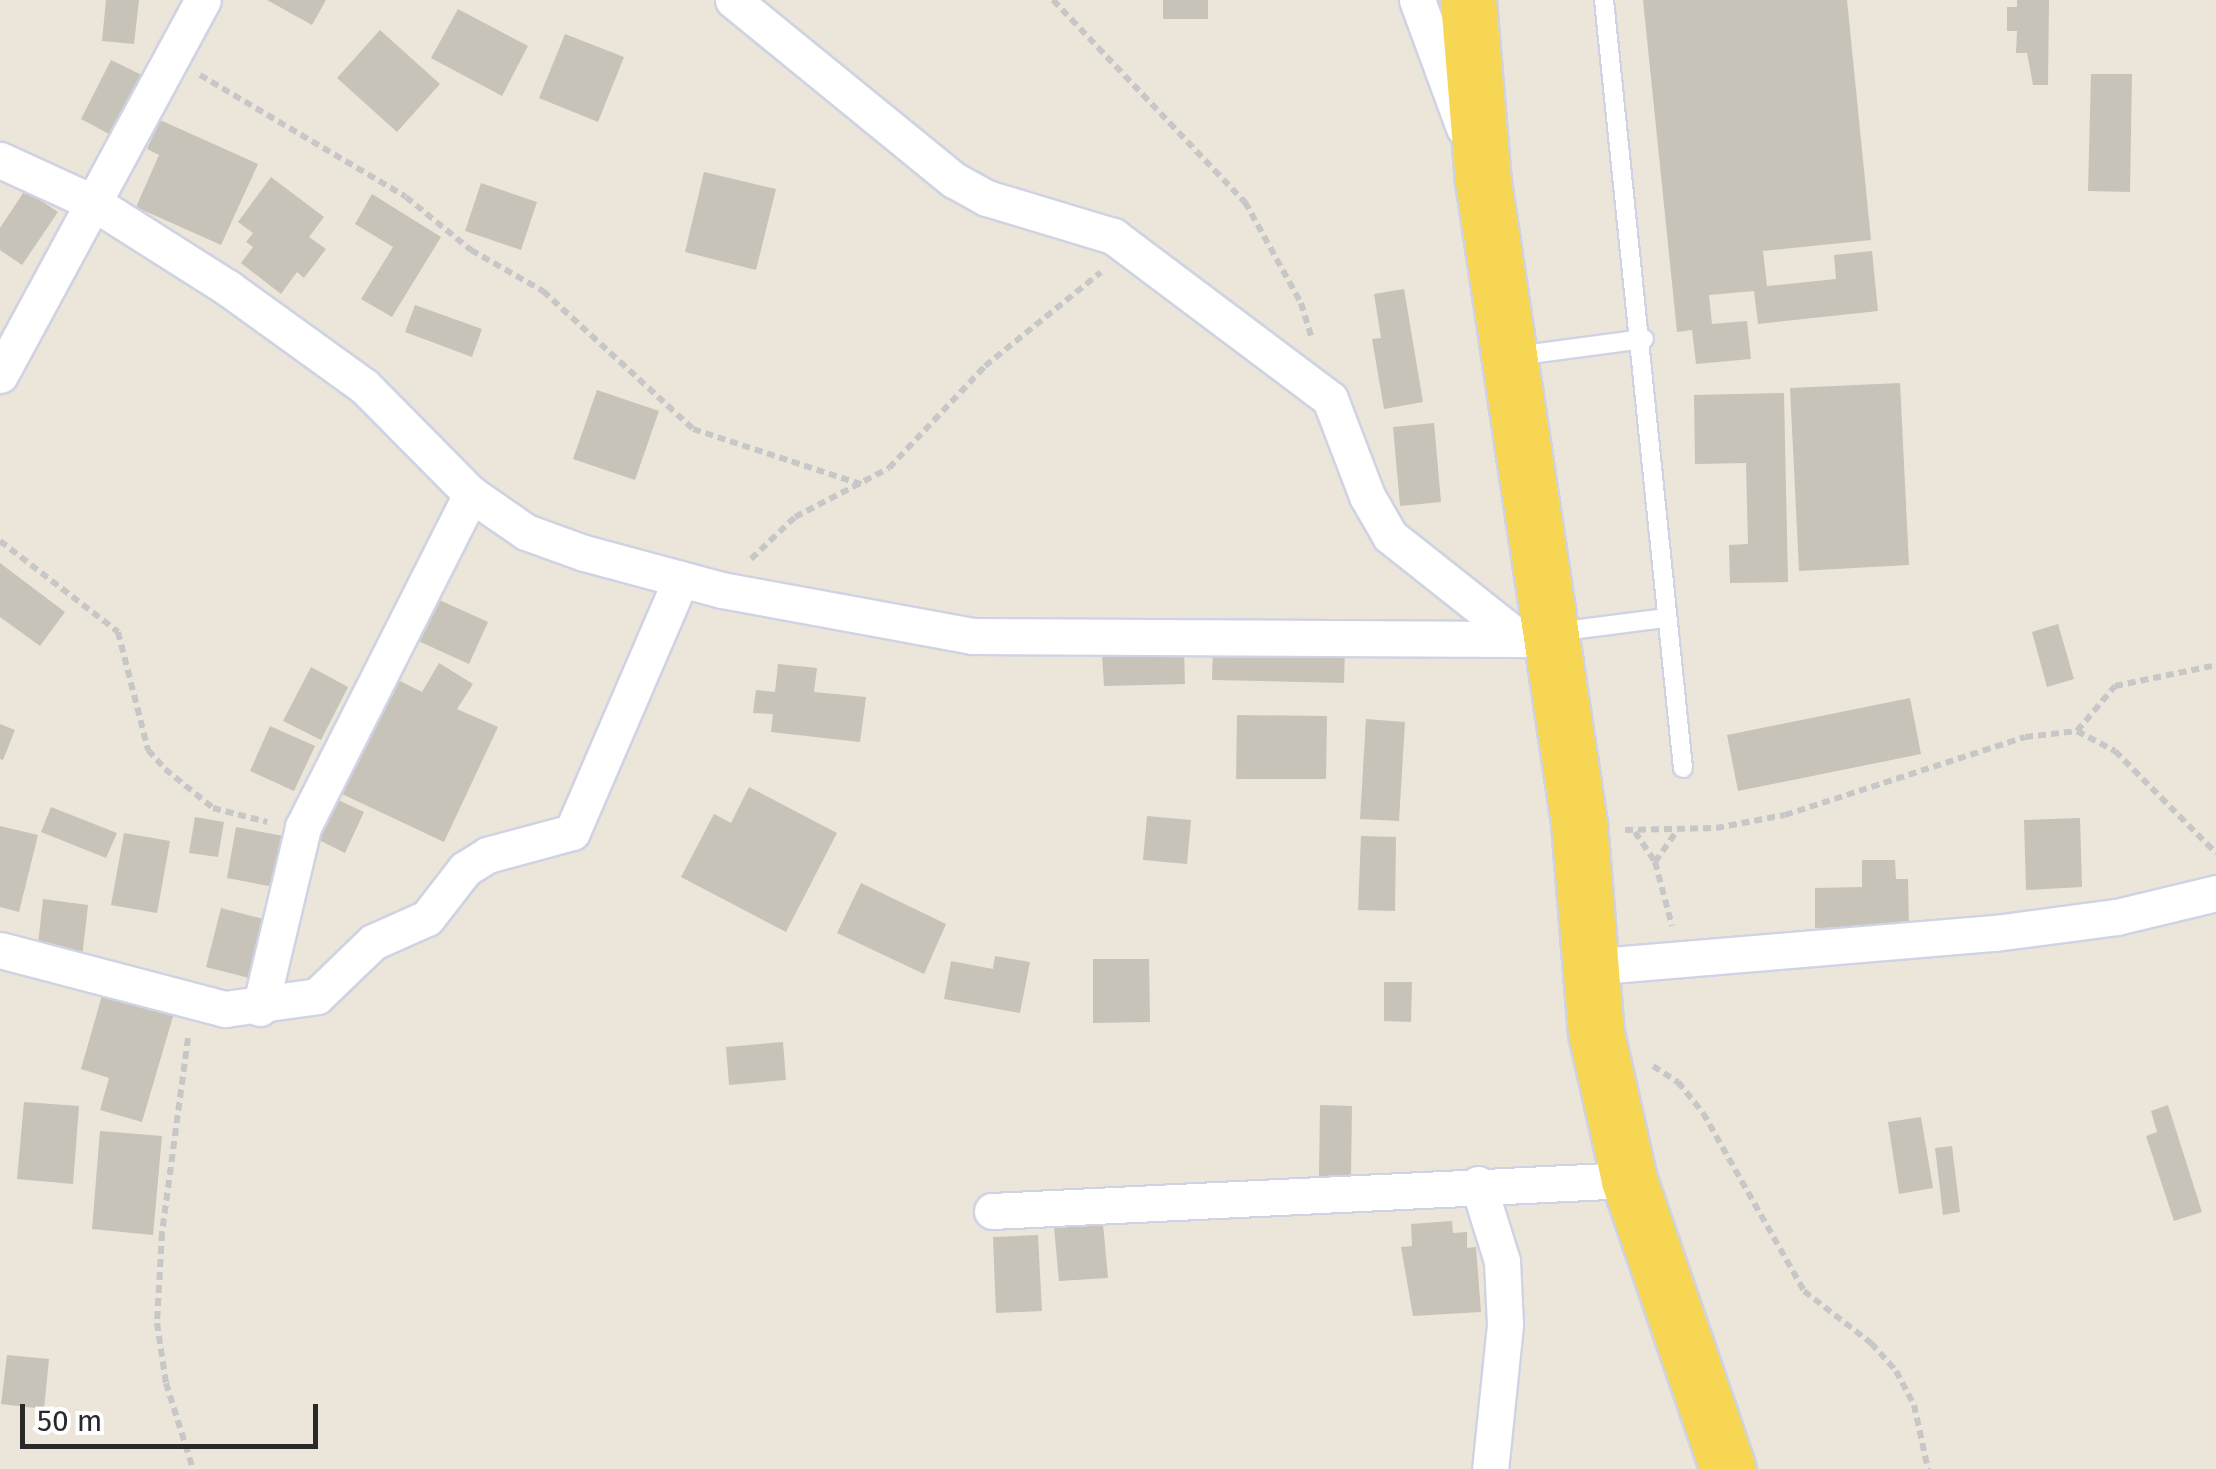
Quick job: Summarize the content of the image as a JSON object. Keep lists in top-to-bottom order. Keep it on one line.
{"scale_bar":"50 m"}
